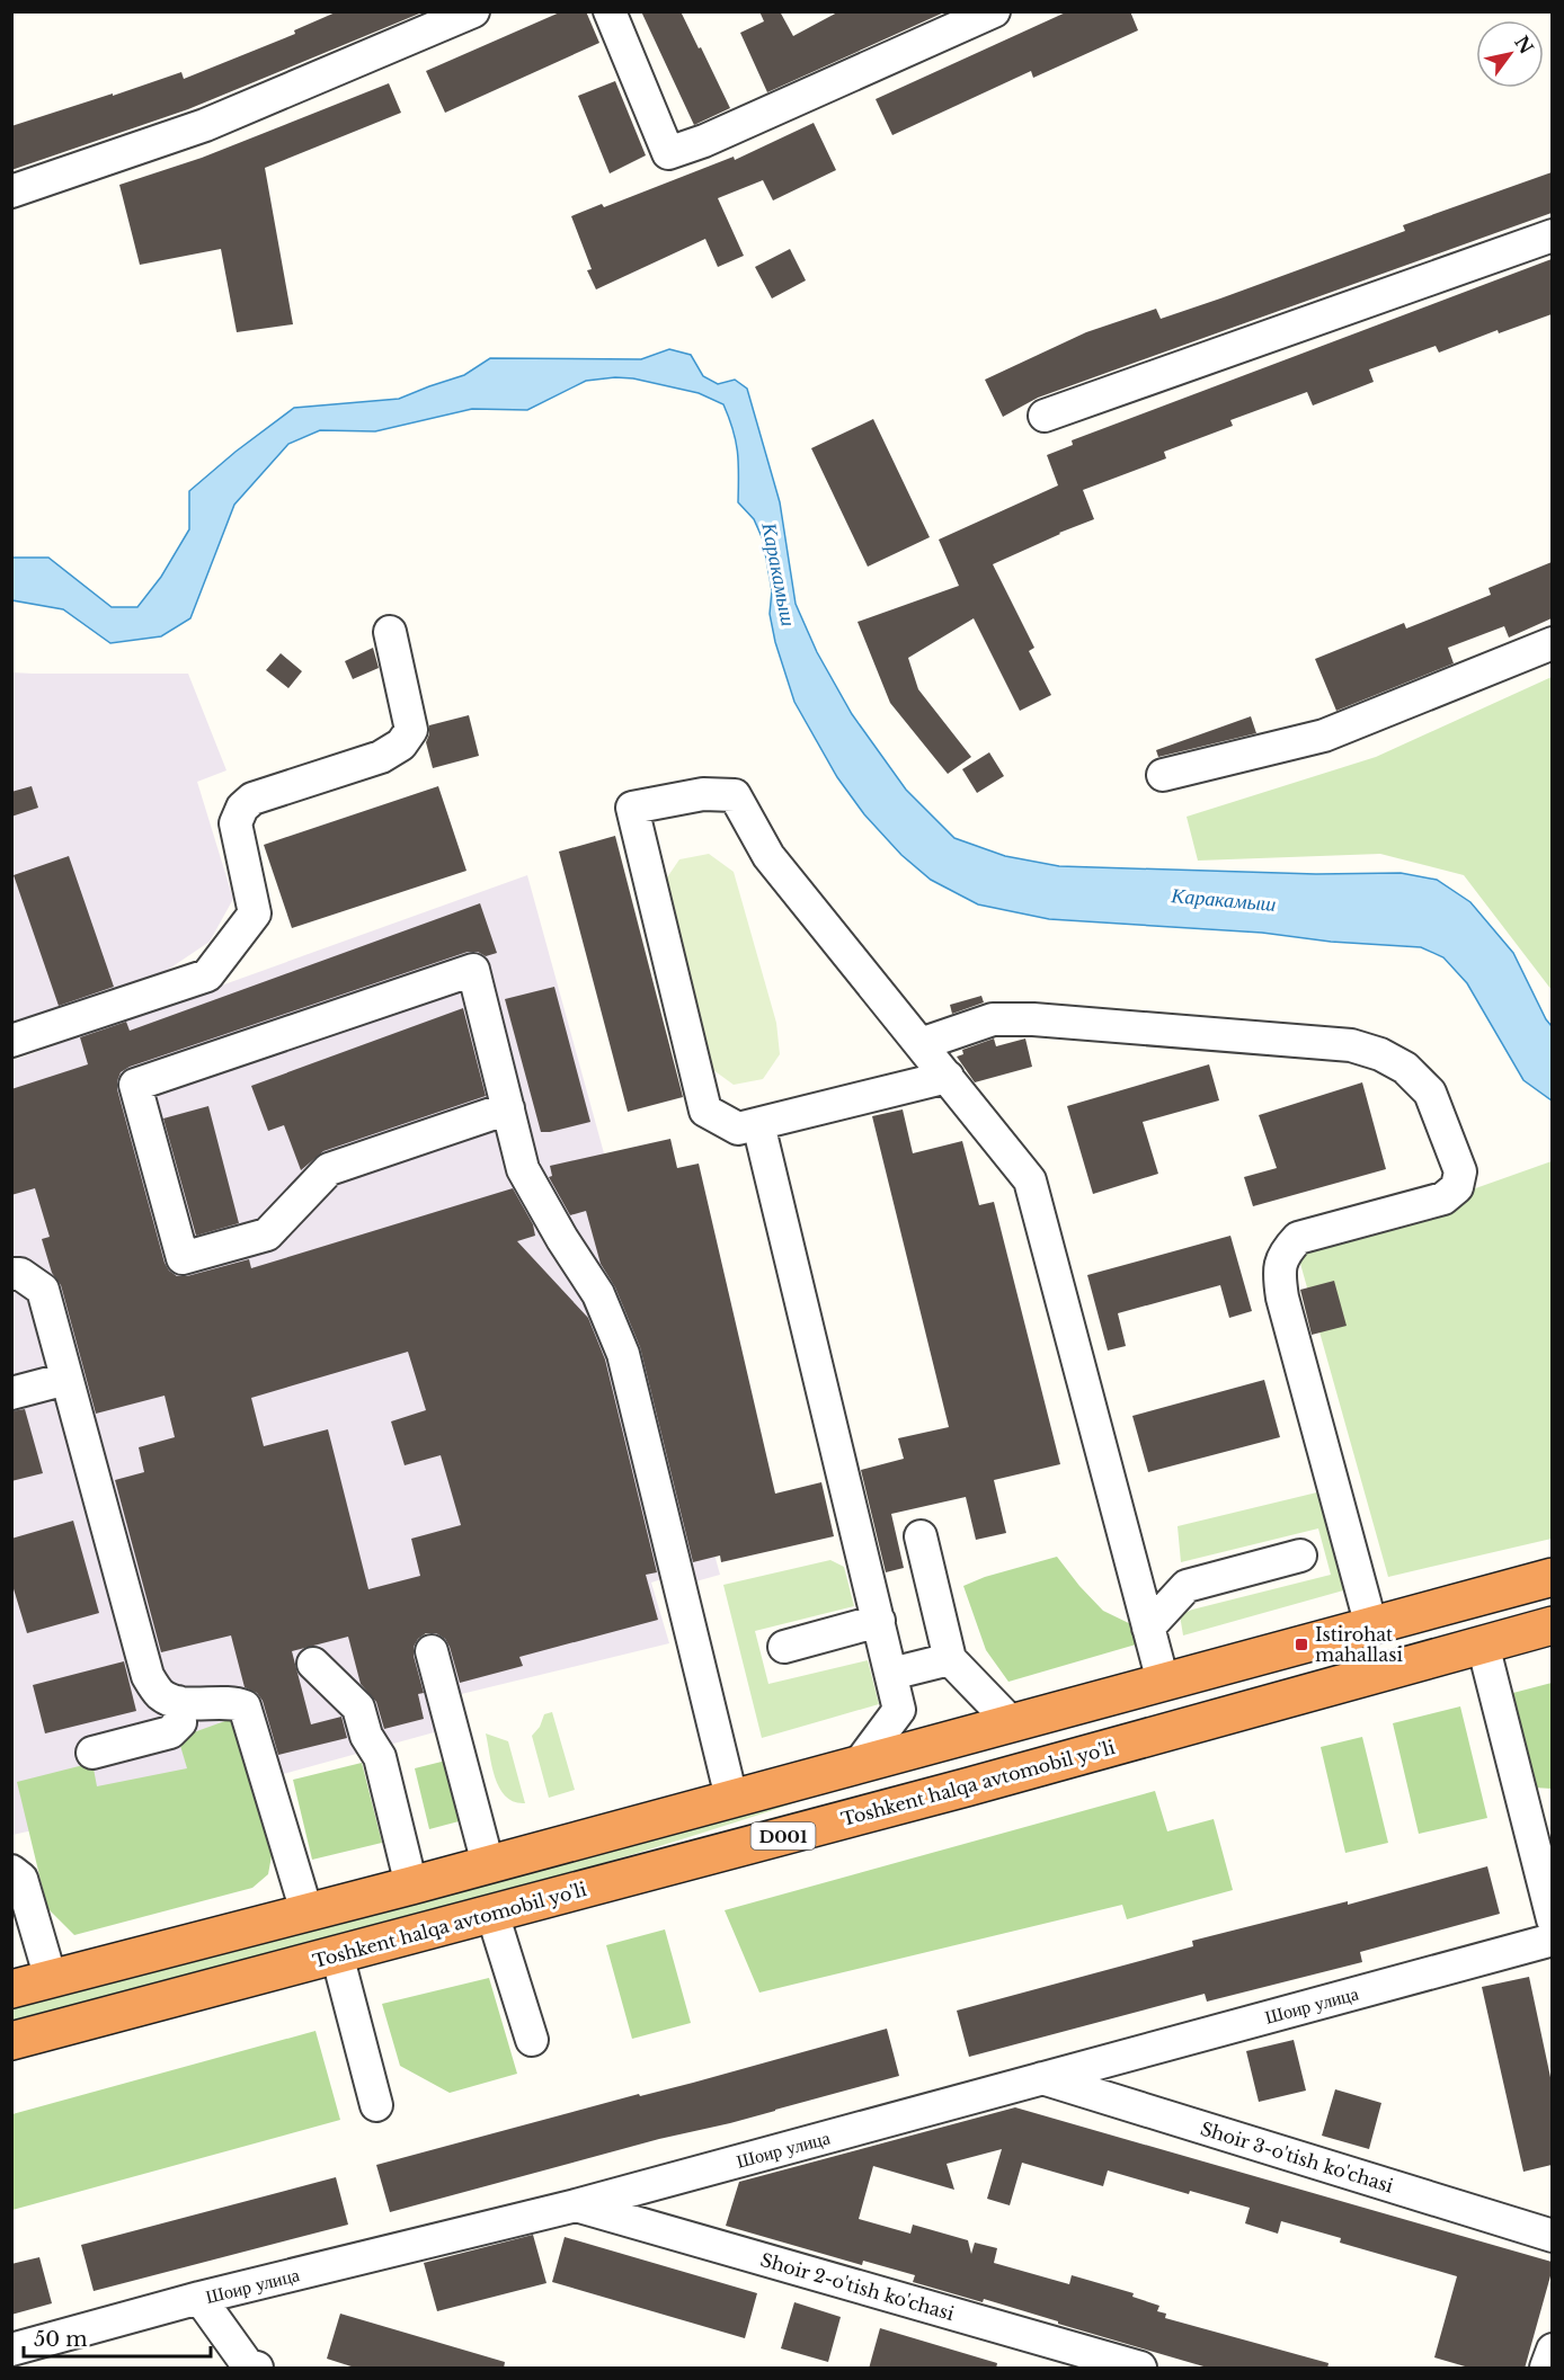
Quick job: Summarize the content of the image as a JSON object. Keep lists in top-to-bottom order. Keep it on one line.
{"streets":{"highway":["Toshkent halqa avtomobil yo'li","D001"],"street":["Шоир улица","Shoir 3-o'tish ko'chasi","Shoir 2-o'tish ko'chasi"]},"crossings":[["Шоир улица","Shoir 3-o'tish ko'chasi"],["Шоир улица","Shoir 2-o'tish ko'chasi"]],"water":["Каракамыш"],"places":{"transit":["Istirohat mahallasi"]},"scale_bar":"50 m","north":"top right"}
